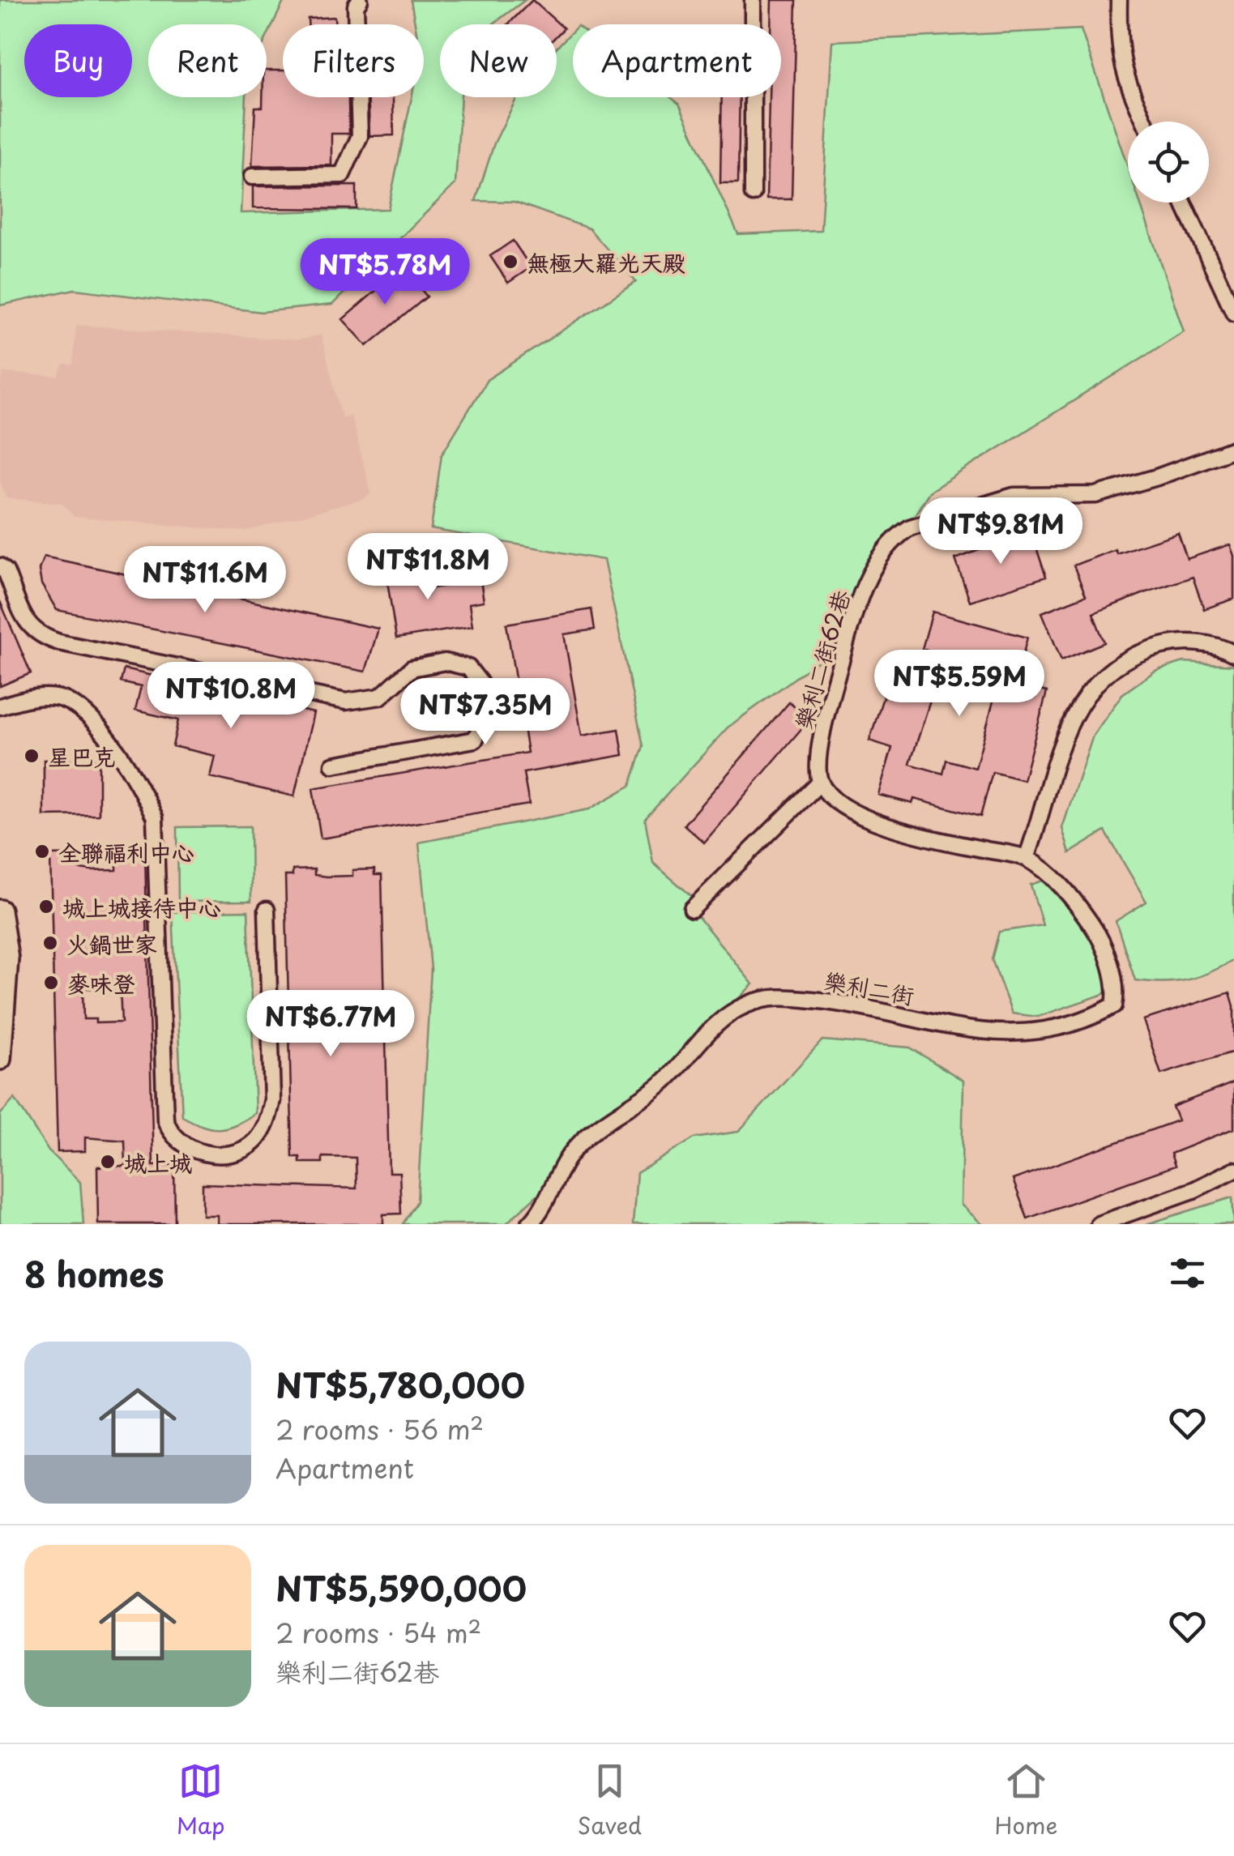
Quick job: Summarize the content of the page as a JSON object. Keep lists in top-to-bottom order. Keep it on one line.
{"streets":{"street":["樂利二街62巷","樂利二街"]},"places":["無極大羅光天殿","星巴克","全聯福利中心","城上城接待中心","火鍋世家","麥味登","城上城"],"page":{"chip":["Buy","Rent","Filters","New","Apartment"],"price":["NT$5.78M","NT$9.81M","NT$11.8M","NT$11.6M","NT$5.59M","NT$10.8M","NT$7.35M","NT$6.77M"],"heading":"8 homes","list":[{"name":"NT$5,780,000","note":"2 rooms · 56 m² · Apartment"},{"name":"NT$5,590,000","note":"2 rooms · 54 m² · 樂利二街62巷"}],"tabs":["Map","Saved","Home"]}}
